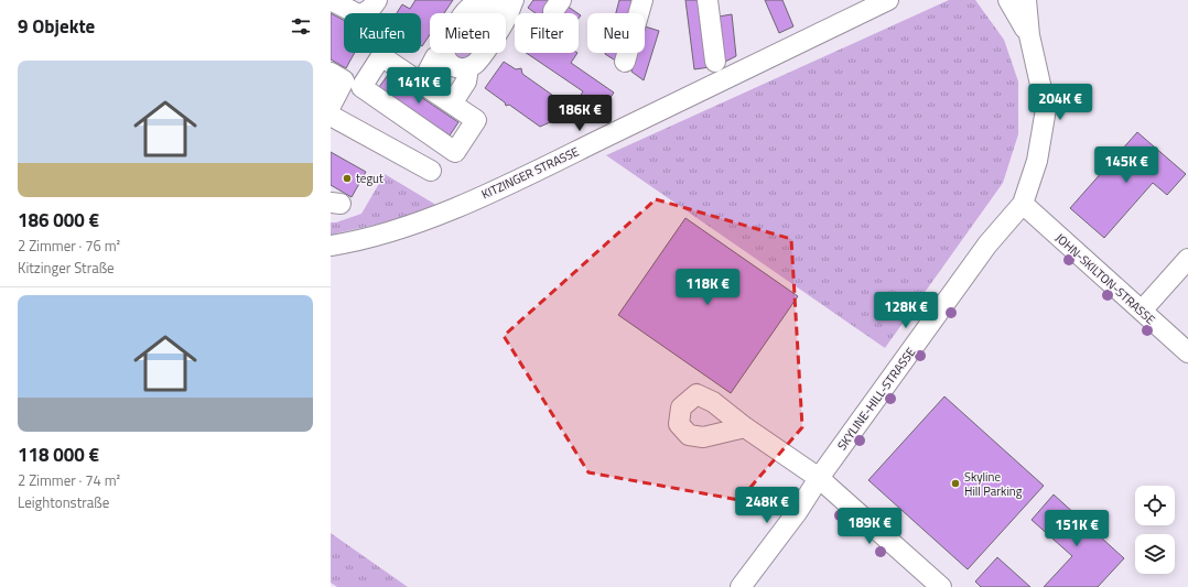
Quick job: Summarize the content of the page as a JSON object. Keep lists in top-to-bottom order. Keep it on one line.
{"streets":{"street":["KITZINGER STRASSE","JOHN-SKILTON-STRASSE","SKYLINE-HILL-STRASSE"]},"crossings":[["JOHN-SKILTON-STRASSE","SKYLINE-HILL-STRASSE"]],"places":["tegut","Skyline Hill Parking"],"page":{"heading":"9 Objekte","chip":["Kaufen","Mieten","Filter","Neu"],"list":[{"name":"186 000 €","note":"2 Zimmer · 76 m² · Kitzinger Straße"},{"name":"118 000 €","note":"2 Zimmer · 74 m² · Leightonstraße"}],"price":["141K €","204K €","186K €","145K €","118K €","128K €","248K €","189K €","151K €"]}}
